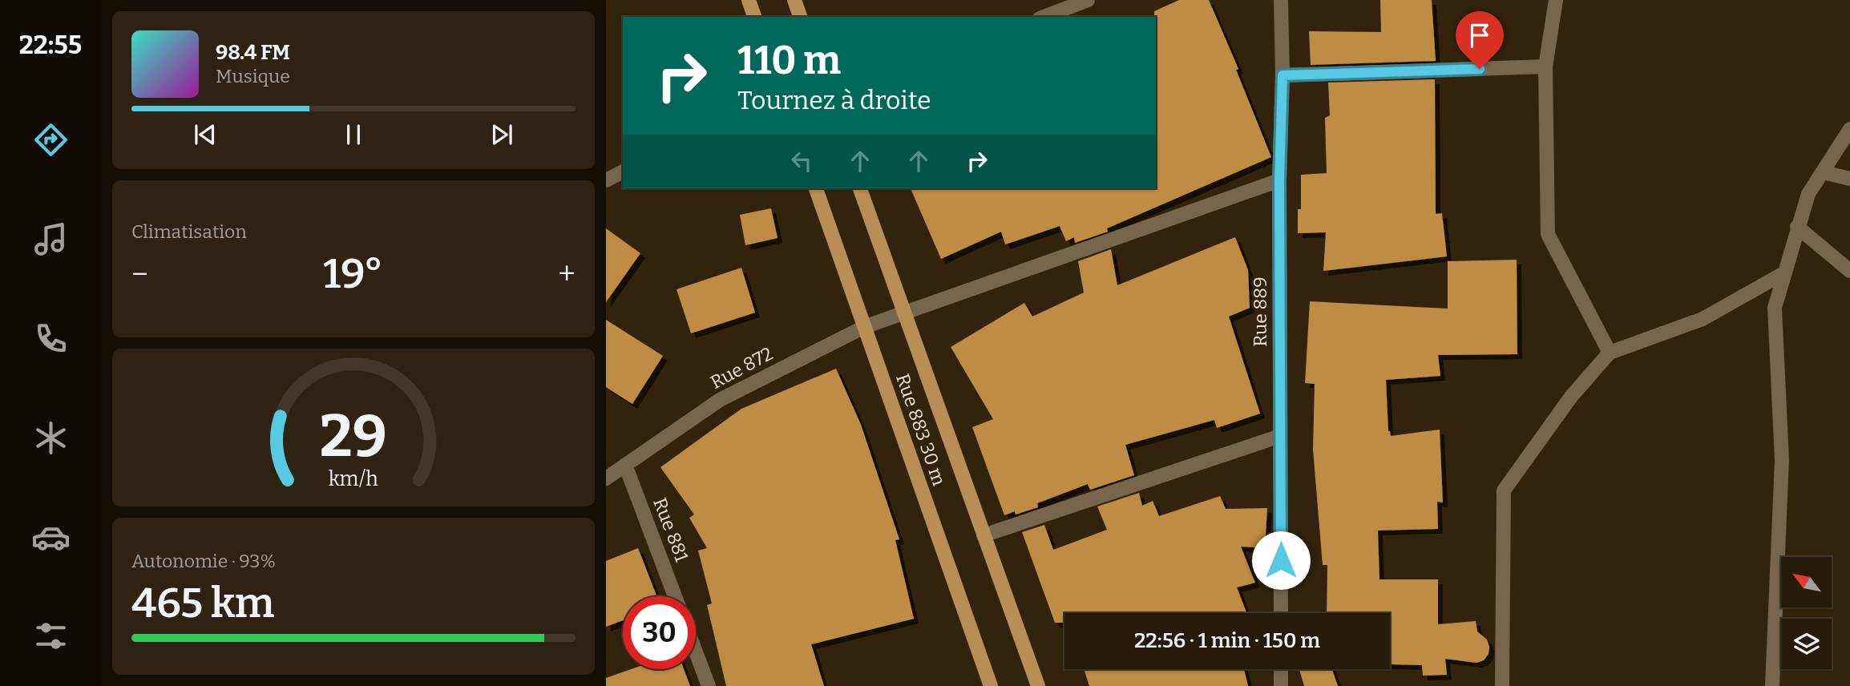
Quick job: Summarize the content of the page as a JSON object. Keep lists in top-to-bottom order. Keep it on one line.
{"streets":{"main road":["Rue 883 30 m"],"street":["Rue 889","Rue 872","Rue 881"]},"crossings":[["Rue 889","Rue 872"],["Rue 872","Rue 883 30 m"],["Rue 872","Rue 881"]],"north":"top left","page":{"tabs":"22:55","turn":["110 m","Tournez à droite"],"song":["98.4 FM","Musique"],"tile":["Climatisation",["Autonomie · 93%","465 km"]],"heat":["−","19°","+"],"limit":"30","trip":"22:56 · 1 min · 150 m","gauge":["29","km/h"]}}
